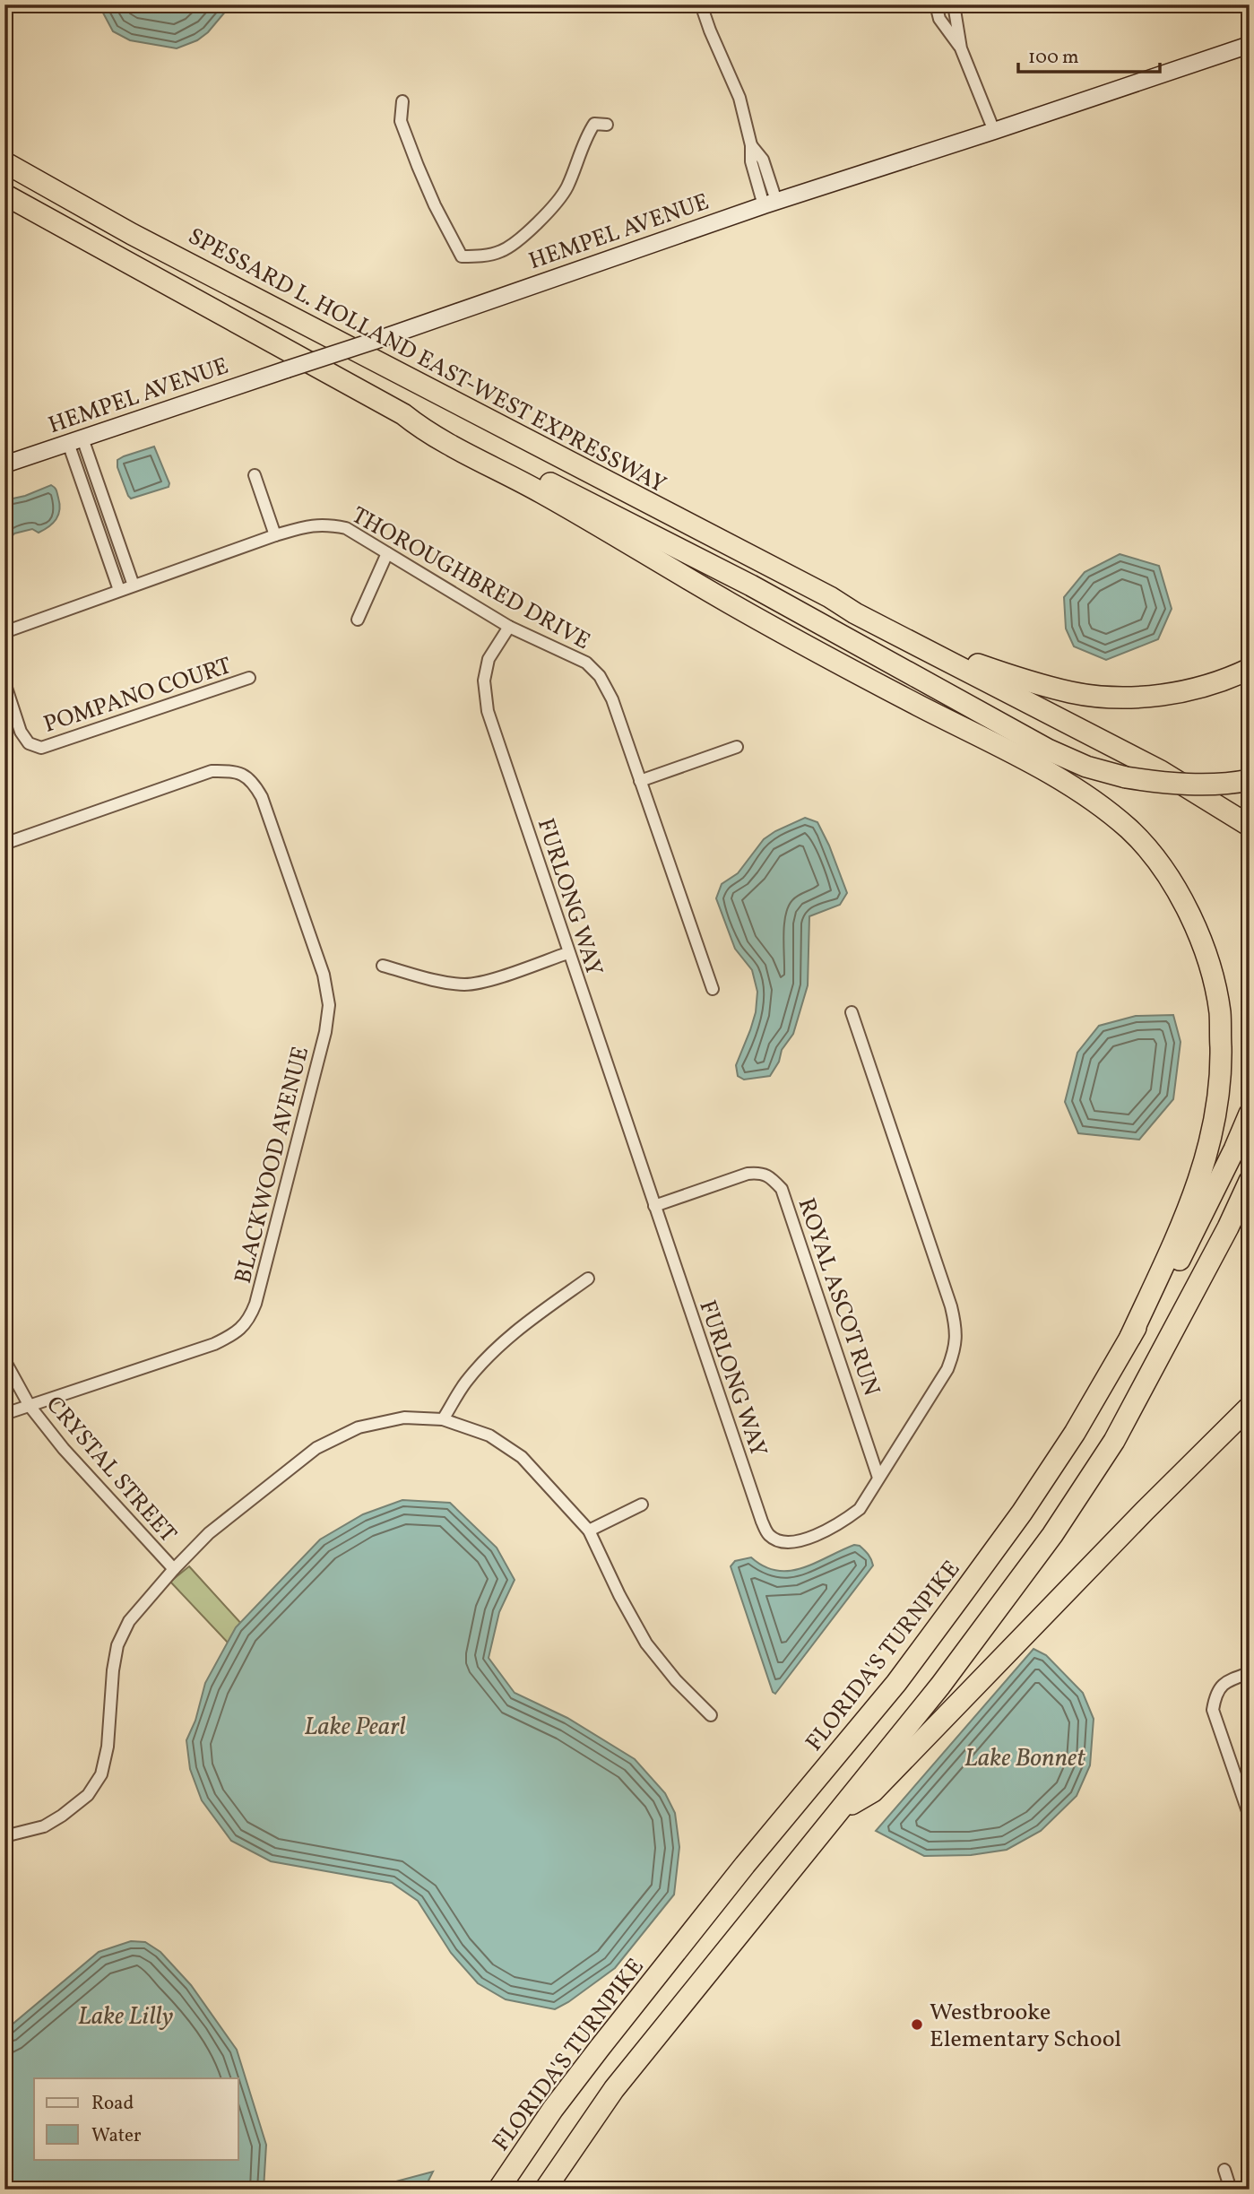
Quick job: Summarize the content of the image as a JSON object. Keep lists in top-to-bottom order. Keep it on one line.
{"streets":{"highway":["SPESSARD L. HOLLAND EAST-WEST EXPRESSWAY","FLORIDA'S TURNPIKE"],"street":["HEMPEL AVENUE","THOROUGHBRED DRIVE","POMPANO COURT","FURLONG WAY","BLACKWOOD AVENUE","ROYAL ASCOT RUN","CRYSTAL STREET"]},"crossings":[["THOROUGHBRED DRIVE","FURLONG WAY"],["FURLONG WAY","ROYAL ASCOT RUN"],["BLACKWOOD AVENUE","CRYSTAL STREET"]],"water":["Lake Pearl","Lake Bonnet","Lake Lilly"],"places":["Westbrooke Elementary School"],"legend":["Road","Water"],"scale_bar":"100 m"}
